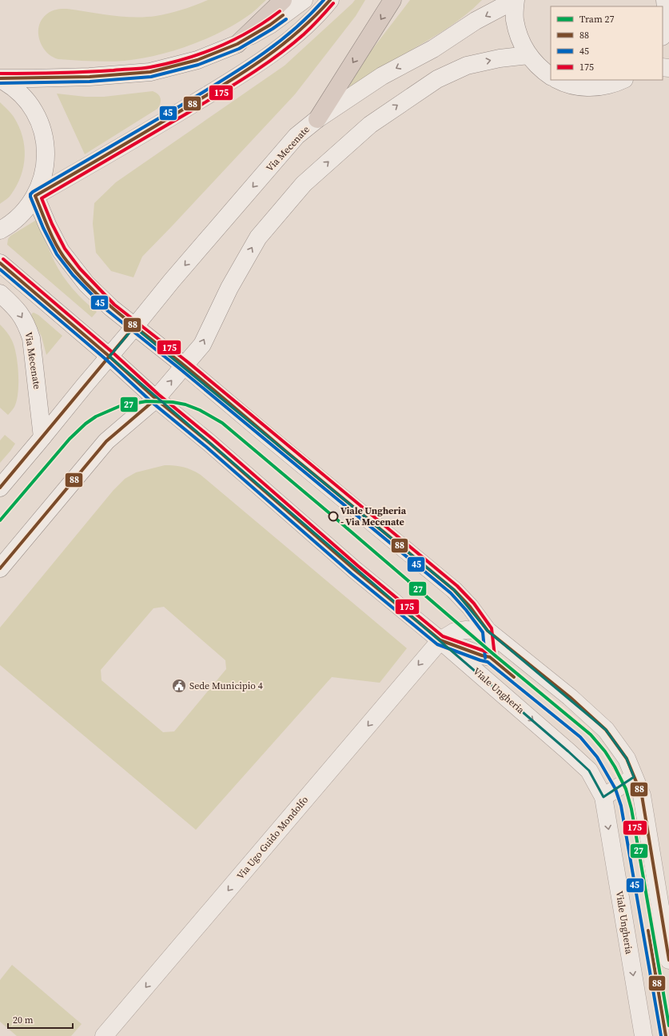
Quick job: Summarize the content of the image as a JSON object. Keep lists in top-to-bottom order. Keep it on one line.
{"streets":{"street":["Via Mecenate","Viale Ungheria","Via Ugo Guido Mondolfo"]},"crossings":[["Viale Ungheria","Via Ugo Guido Mondolfo"]],"one_way":["Via Ugo Guido Mondolfo"],"places":{"other":["Viale Ungheria - Via Mecenate"],"public building":["Sede Municipio 4"]},"lines":["transit line 88","transit line 45","transit line 175","tram line 27"],"legend":["Tram 27","88","45","175"],"scale_bar":"20 m"}
